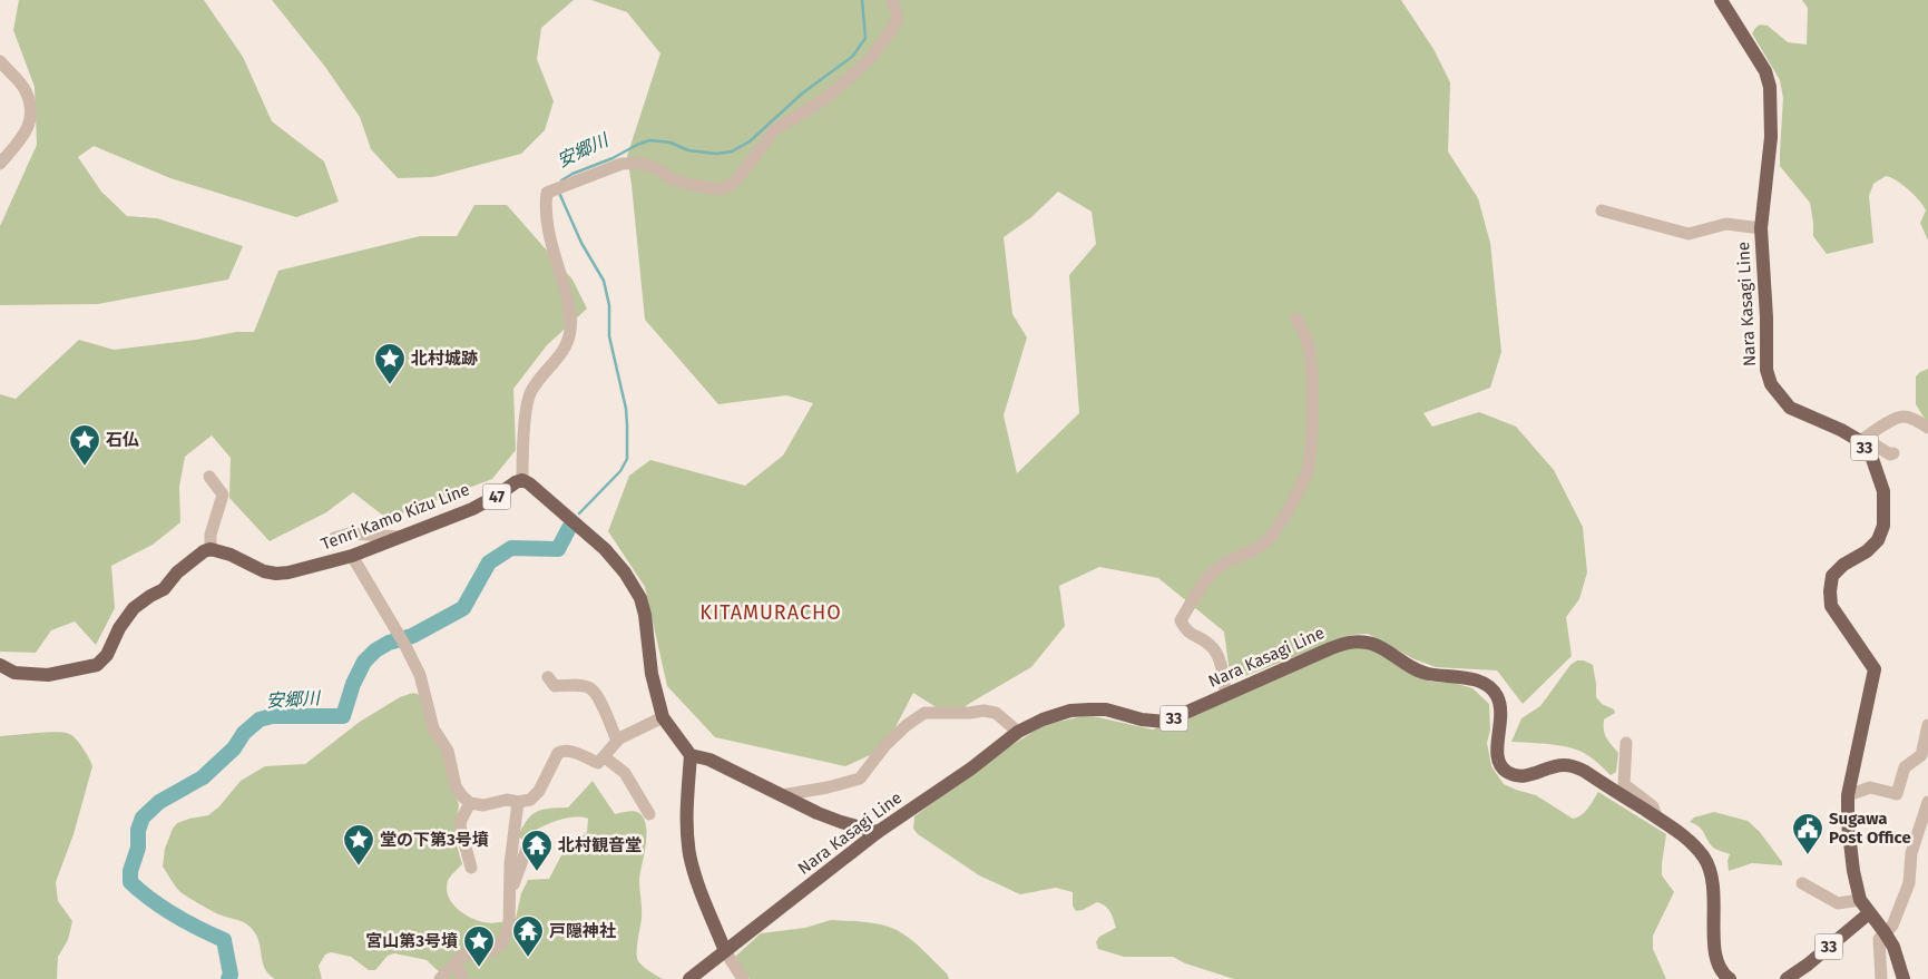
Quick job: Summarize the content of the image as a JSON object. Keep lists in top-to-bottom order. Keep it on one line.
{"streets":{"main road":["Nara Kasagi Line","33","47","Tenri Kamo Kizu Line"]},"crossings":[["Nara Kasagi Line","33"],["47","Tenri Kamo Kizu Line"]],"districts":["KITAMURACHO"],"water":["安郷川"],"places":{"place":["北村城跡","石仏","堂の下第3号墳","宮山第3号墳"],"public building":["Sugawa Post Office"],"temple":["北村観音堂","戸隠神社"]}}
